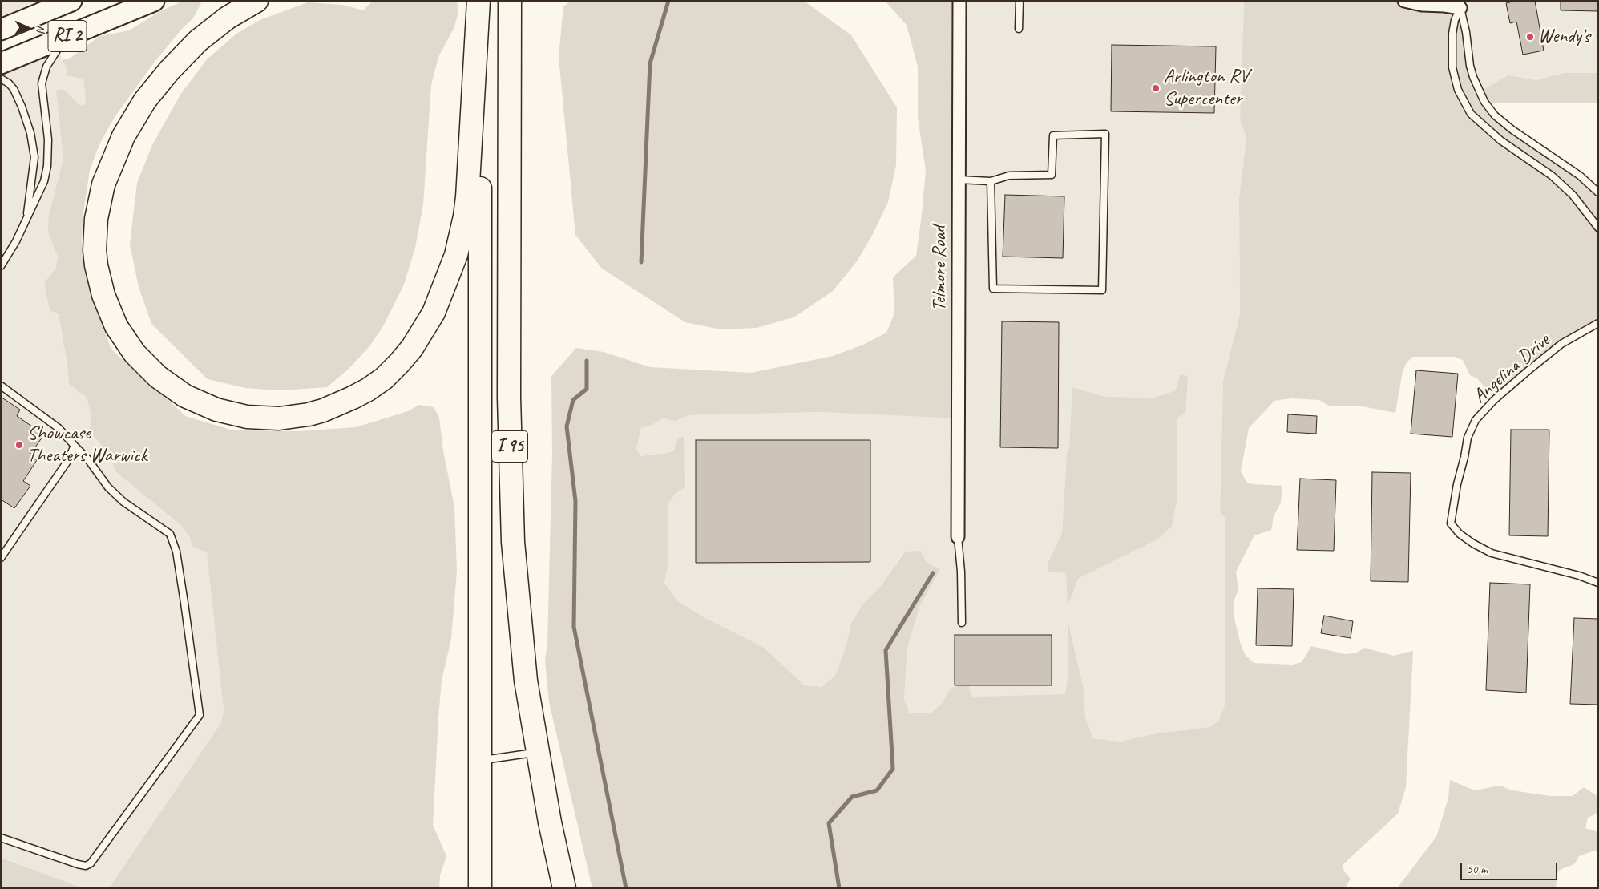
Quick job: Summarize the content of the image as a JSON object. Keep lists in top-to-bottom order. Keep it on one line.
{"streets":{"highway":["I 95"],"main road":["RI 2"],"street":["Telmore Road"],"lane":["Angelina Drive"]},"places":["Wendy's","Arlington RV Supercenter","Showcase Theaters Warwick"],"scale_bar":"50 m","north":"right"}
